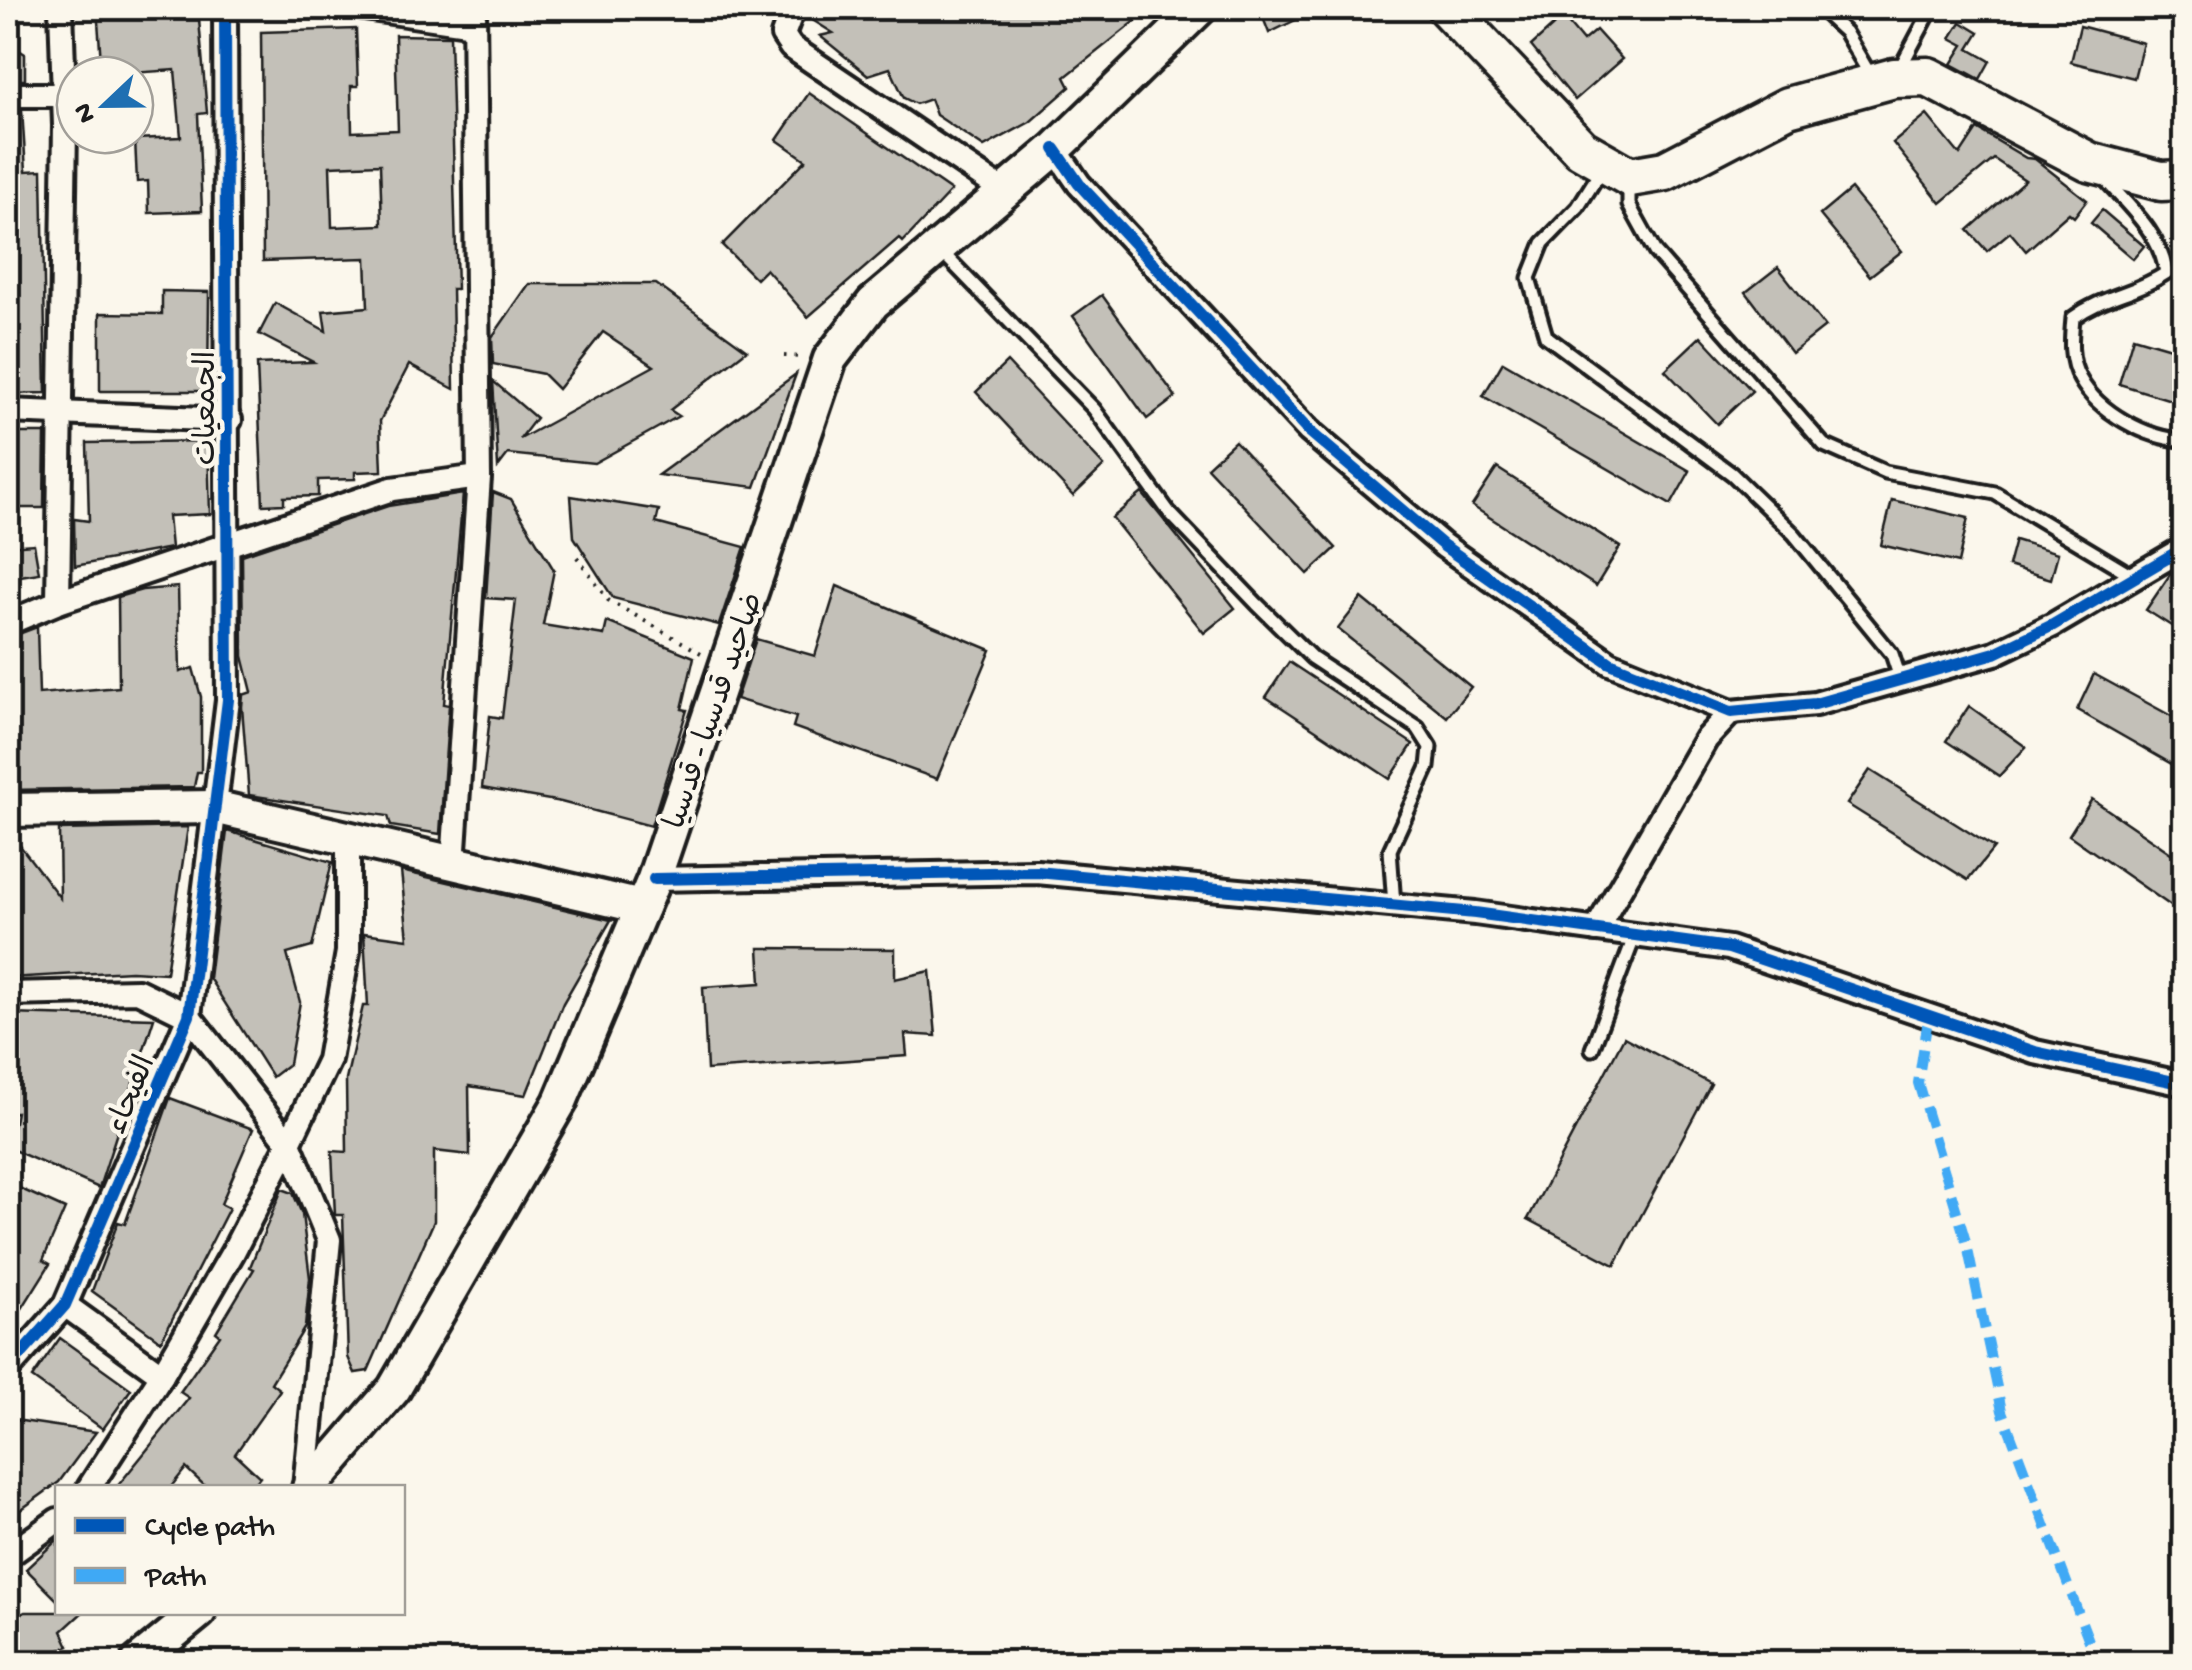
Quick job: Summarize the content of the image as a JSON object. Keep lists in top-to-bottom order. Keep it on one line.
{"streets":{"main road":["ضاحيد قدسيا - قدسيا"],"street":["الجمعيات","الفيحاء"]},"crossings":[["الجمعيات","الفيحاء"]],"legend":["Cycle path","Path"],"north":"left"}
